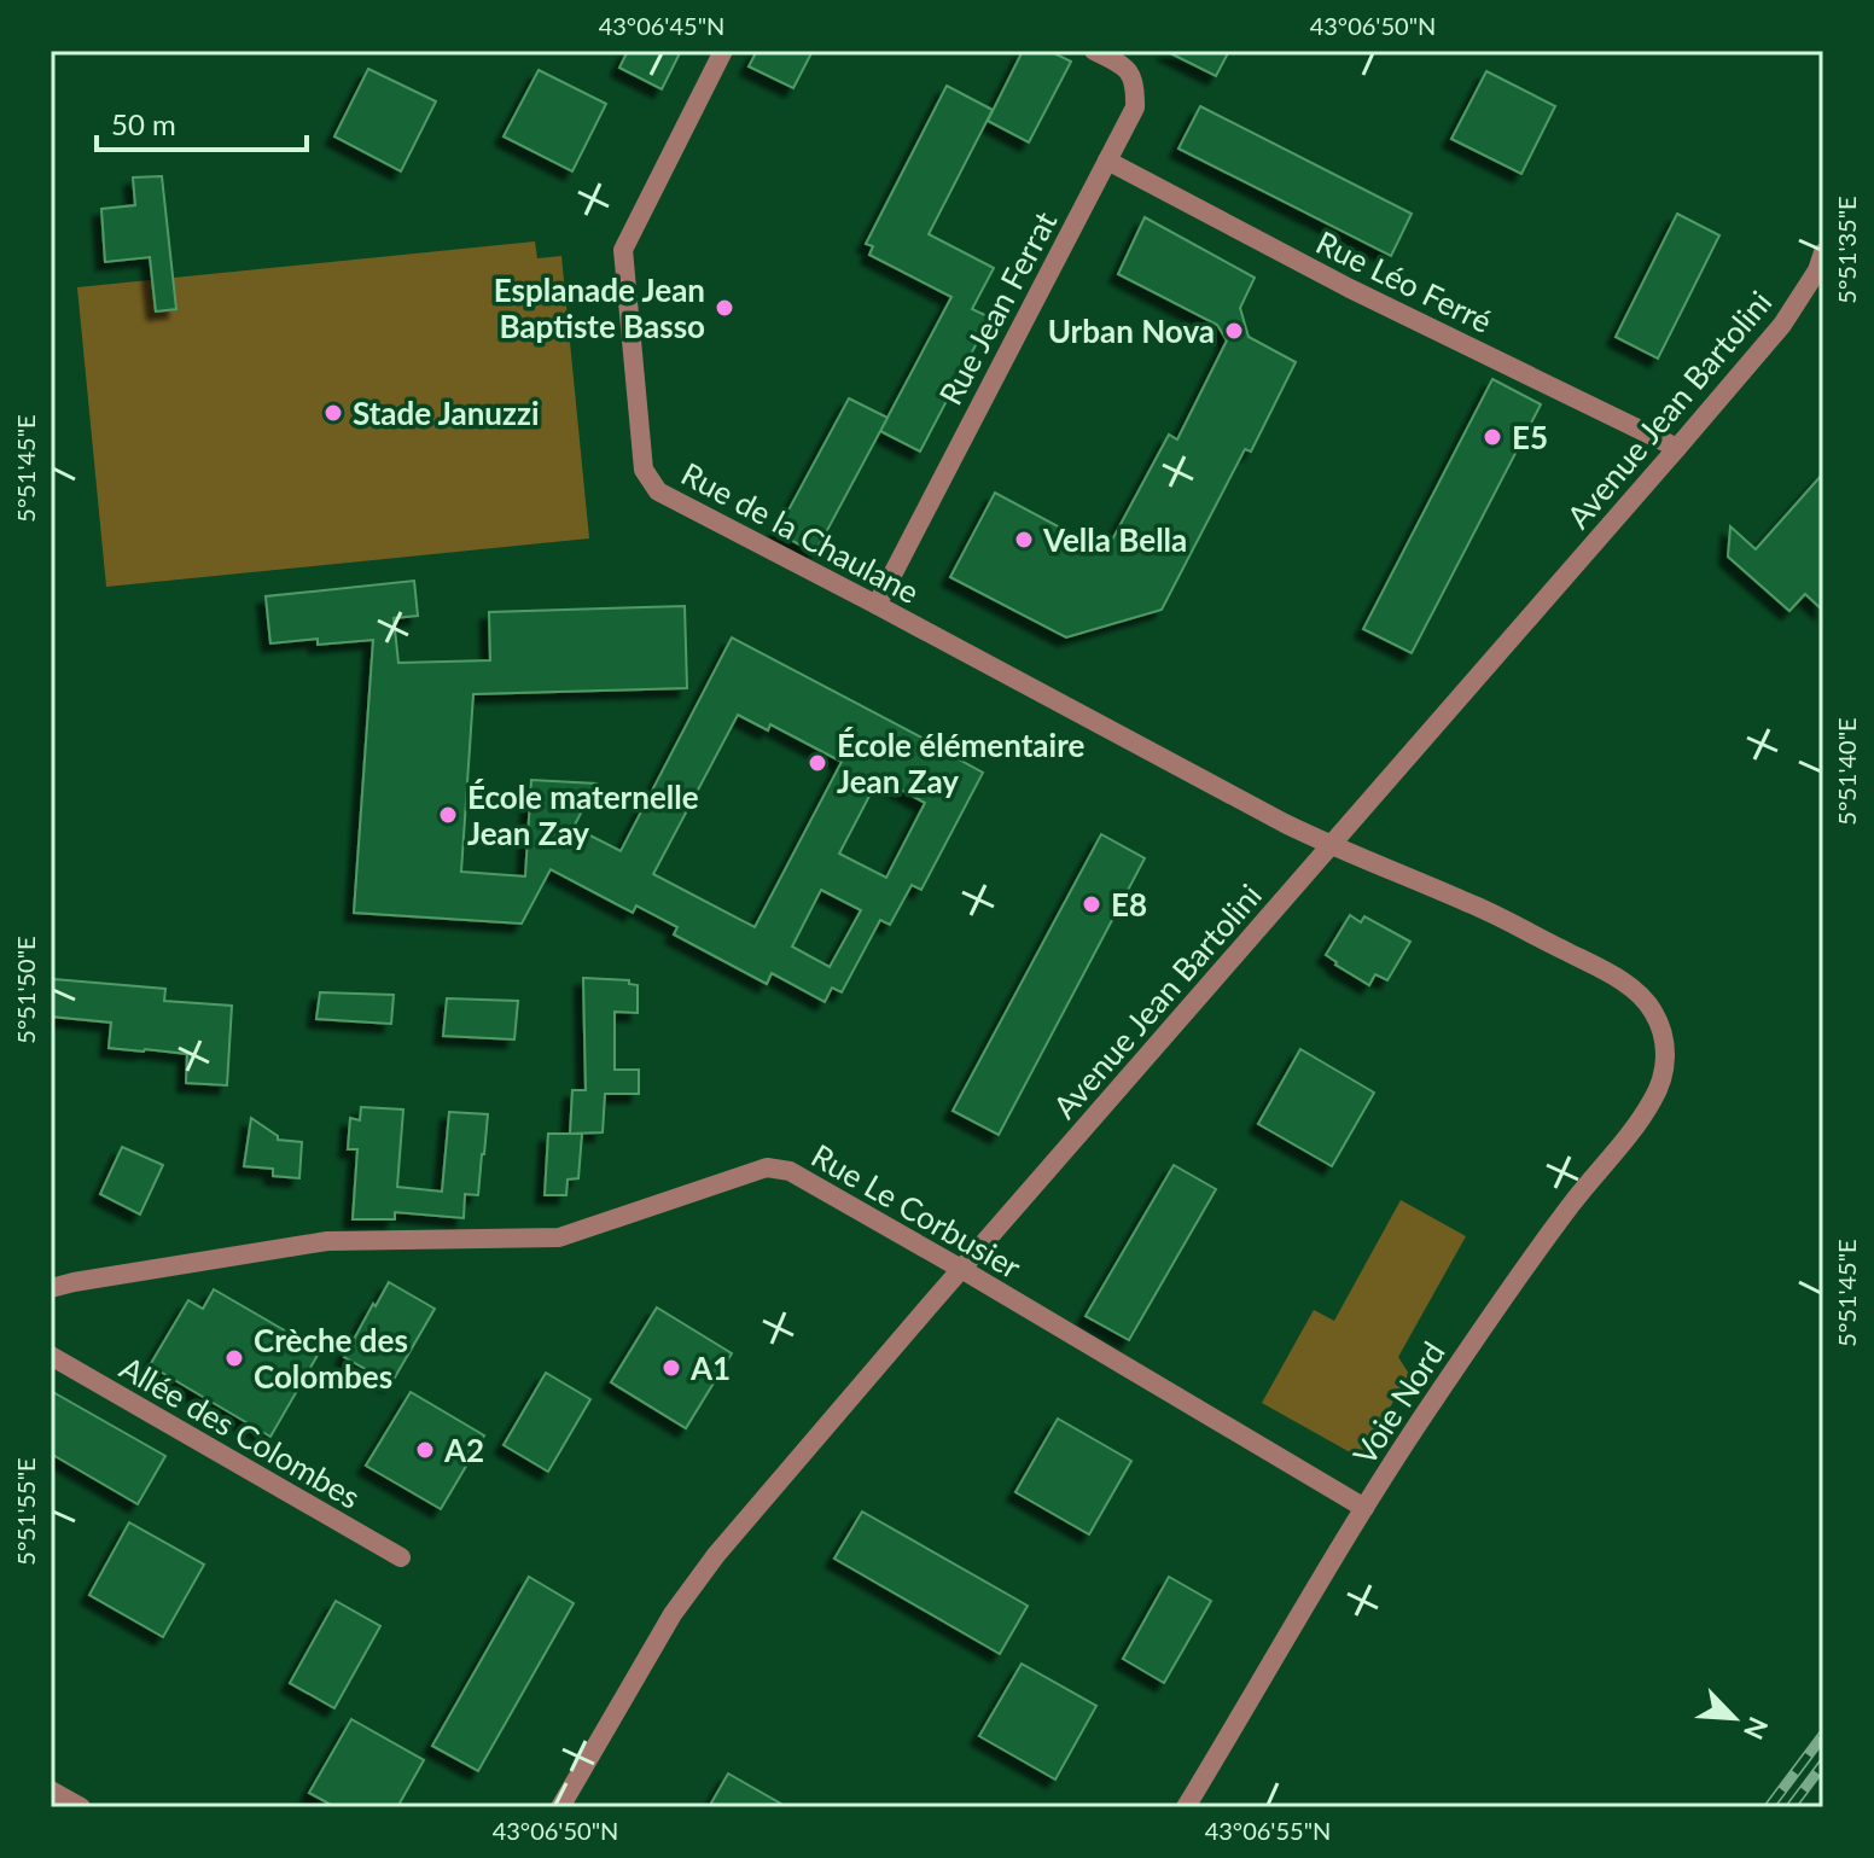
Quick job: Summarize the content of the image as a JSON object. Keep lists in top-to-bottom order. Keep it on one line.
{"streets":{"street":["Rue Léo Ferré","Rue Jean Ferrat","Avenue Jean Bartolini","Rue de la Chaulane","Rue Le Corbusier","Voie Nord","Allée des Colombes"]},"crossings":[["Rue Léo Ferré","Rue Jean Ferrat"],["Rue Léo Ferré","Avenue Jean Bartolini"],["Rue Jean Ferrat","Rue de la Chaulane"],["Avenue Jean Bartolini","Rue de la Chaulane"],["Avenue Jean Bartolini","Rue Le Corbusier"],["Rue de la Chaulane","Voie Nord"],["Rue Le Corbusier","Voie Nord"]],"places":["Esplanade Jean Baptiste Basso","Urban Nova","Stade Januzzi","E5","Vella Bella","École élémentaire Jean Zay","École maternelle Jean Zay","E8","Crèche des Colombes","A1","A2"],"scale_bar":"50 m","north":"bottom right","coordinates":["43°06'45\"N","43°06'50\"N","5°51'35\"E","5°51'45\"E","5°51'40\"E","5°51'50\"E","5°51'55\"E","43°06'55\"N"]}
